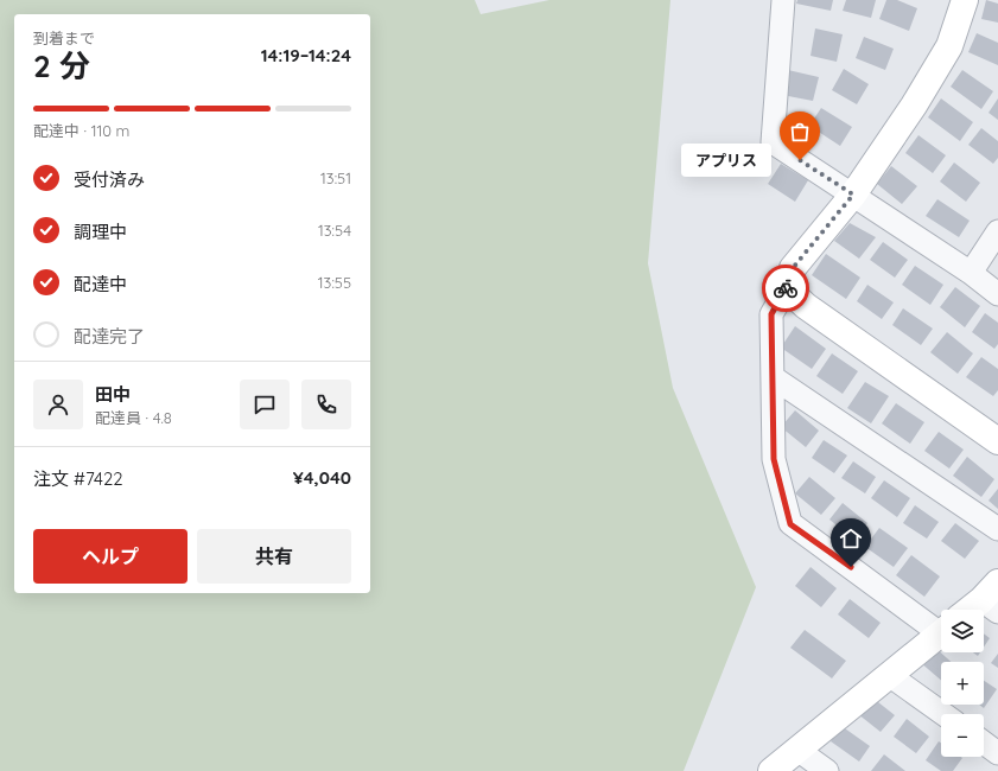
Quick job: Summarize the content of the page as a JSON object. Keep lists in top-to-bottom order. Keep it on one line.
{"places":["アプリス"],"page":{"heading":["2 分","到着まで","14:19–14:24"],"panel":["田中","配達員 · 4.8","注文 #7422","¥4,040"],"bar":"配達中 · 110 m","bubble":"アプリス","list":[["受付済み","13:51"],["調理中","13:54"],["配達中","13:55"],"配達完了"],"buttons":["ヘルプ","共有"],"map_buttons":["+","−"]}}
